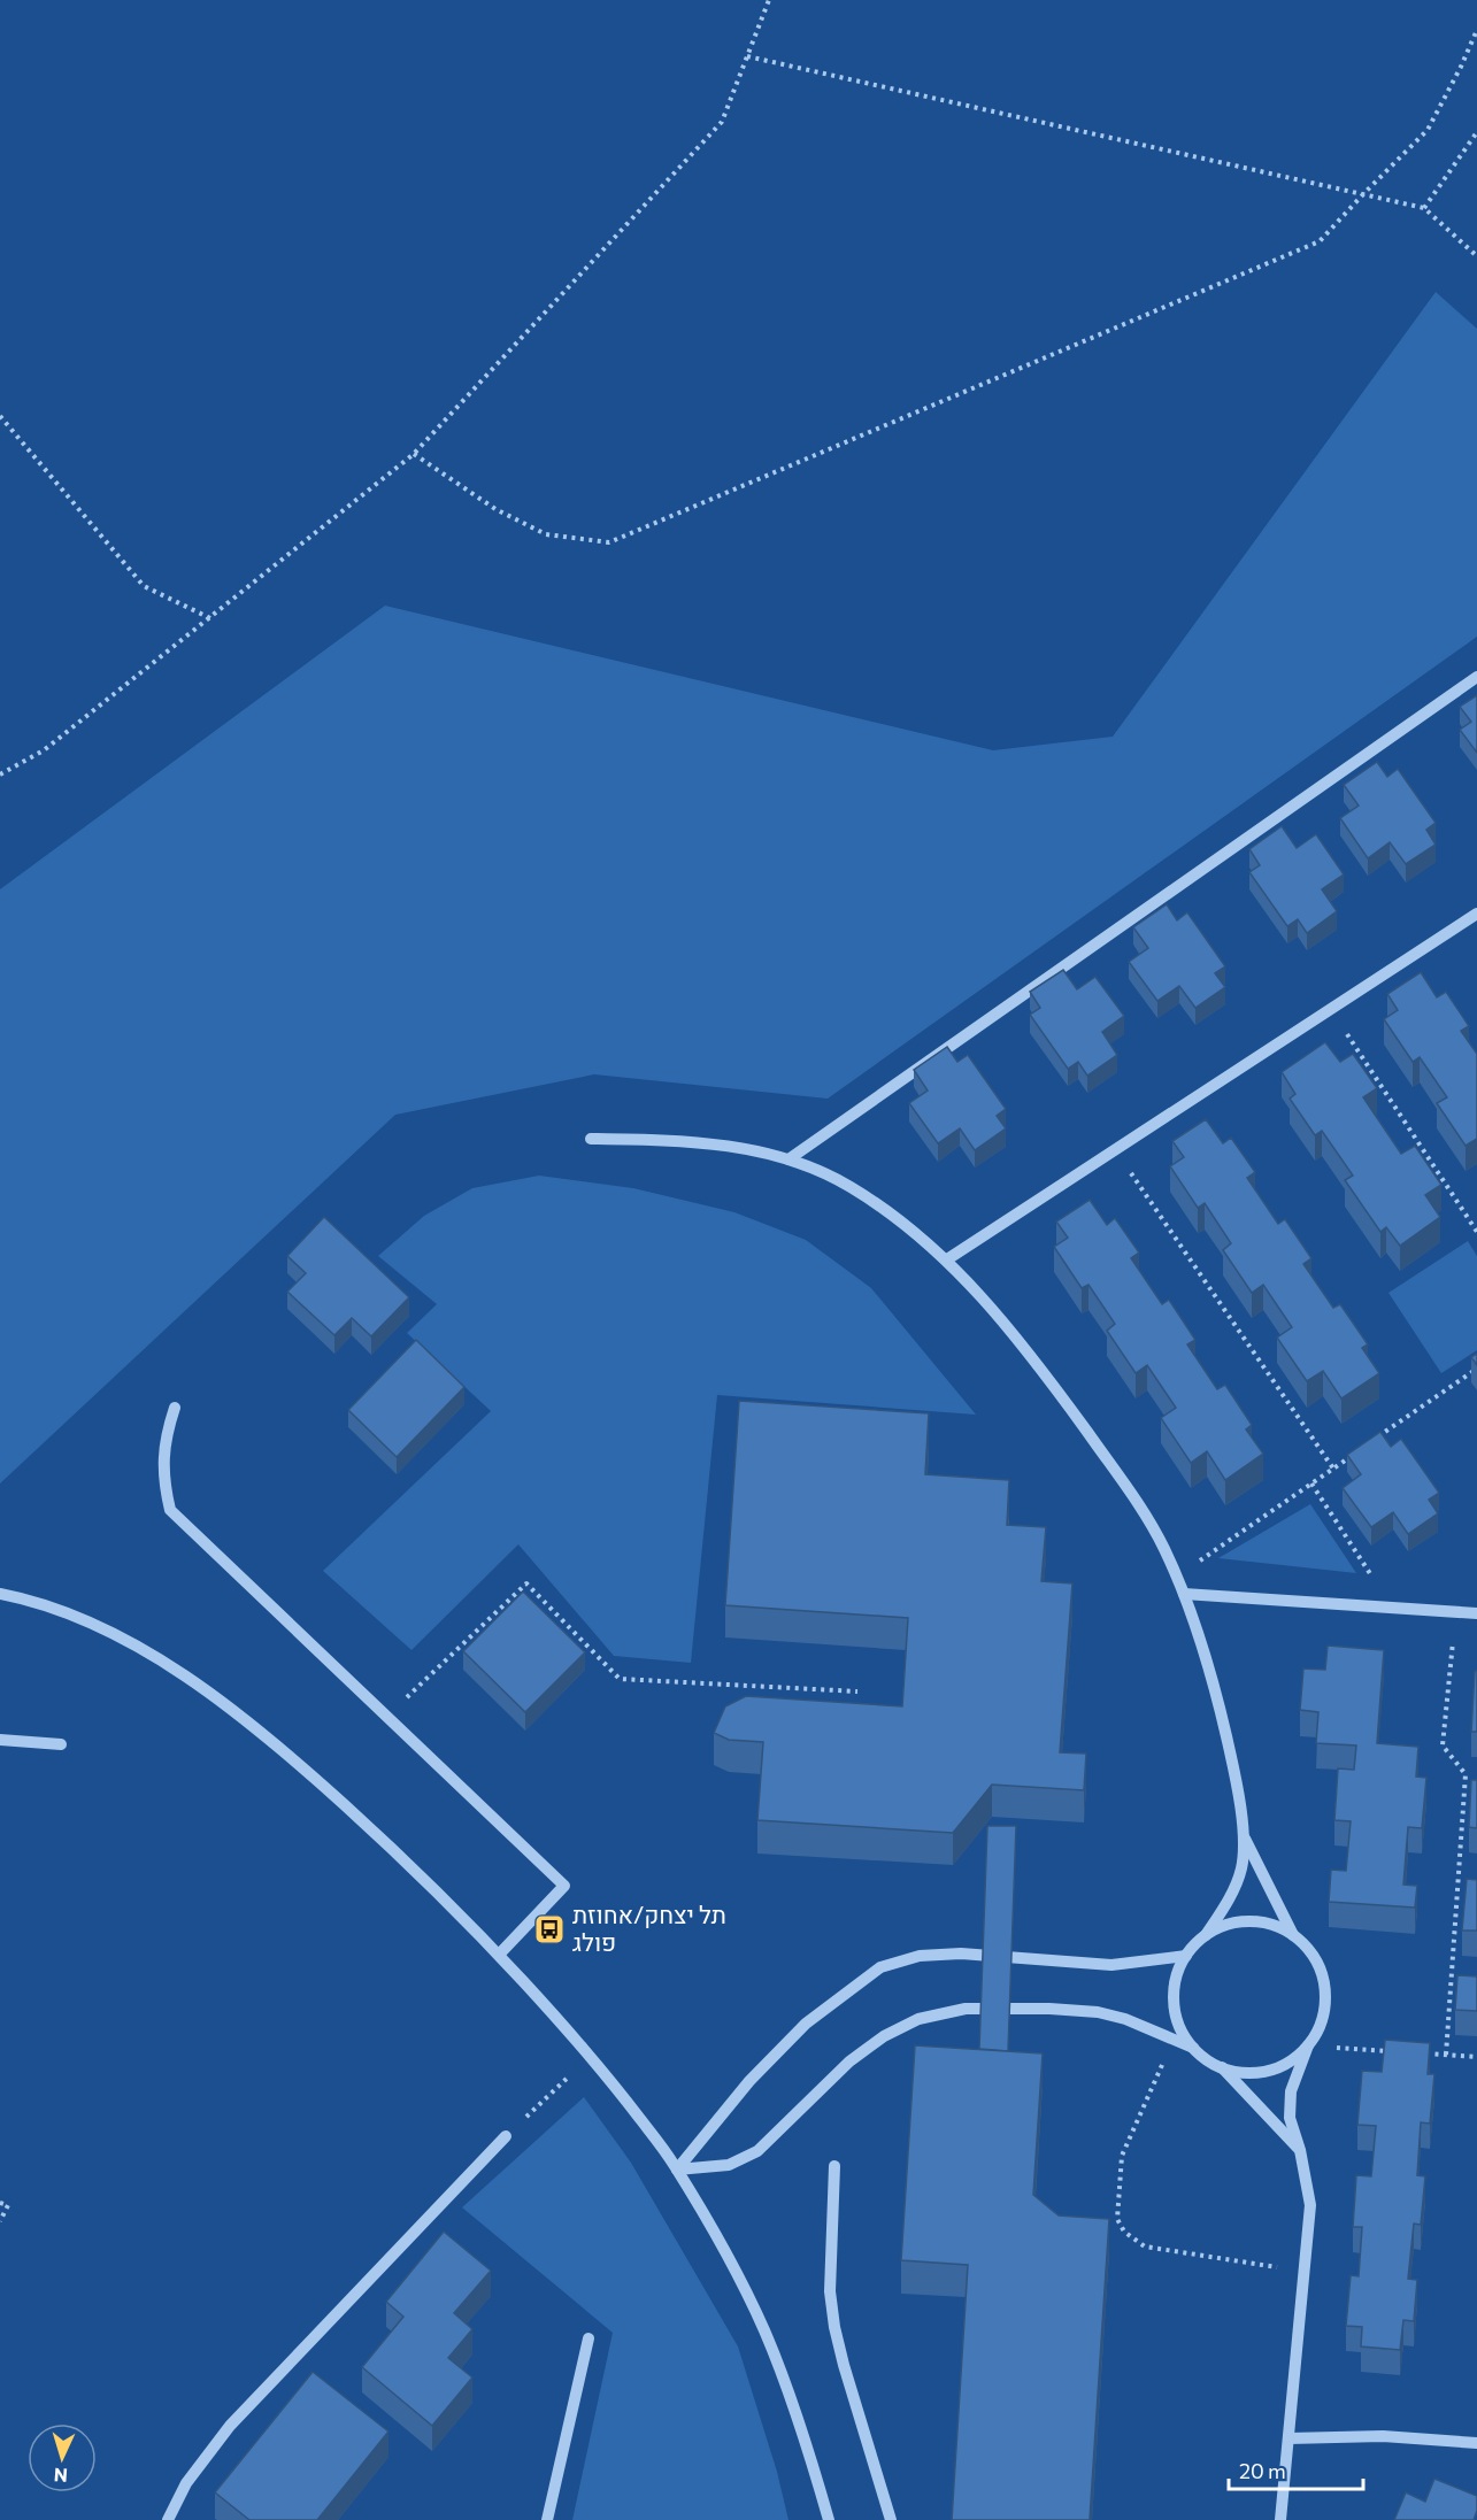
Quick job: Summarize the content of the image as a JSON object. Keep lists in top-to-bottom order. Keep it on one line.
{"places":{"bus stop":["תל יצחק/אחוזת פולג"]},"scale_bar":"20 m","north":"bottom"}
